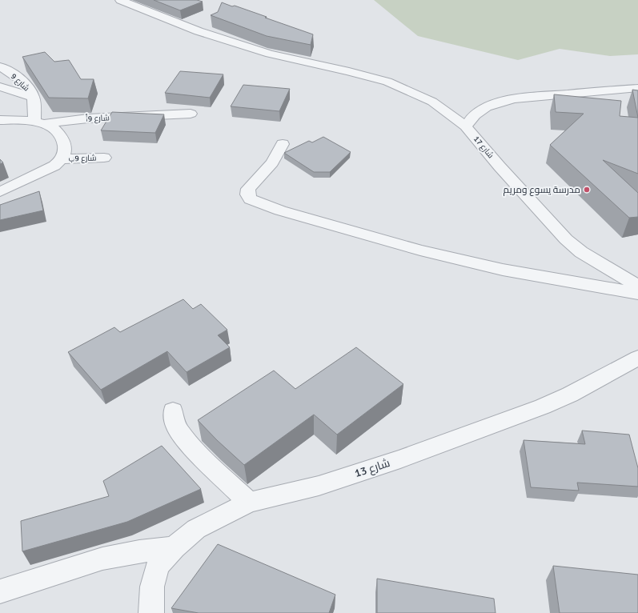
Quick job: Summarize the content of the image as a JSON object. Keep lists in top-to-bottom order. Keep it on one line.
{"streets":{"street":["شارع 9","شارع 9أ","شارع 17","شارع 9ب","شارع 13"]},"crossings":[["شارع 9","شارع 9أ"]],"places":["مدرسة يسوع ومريم"]}
